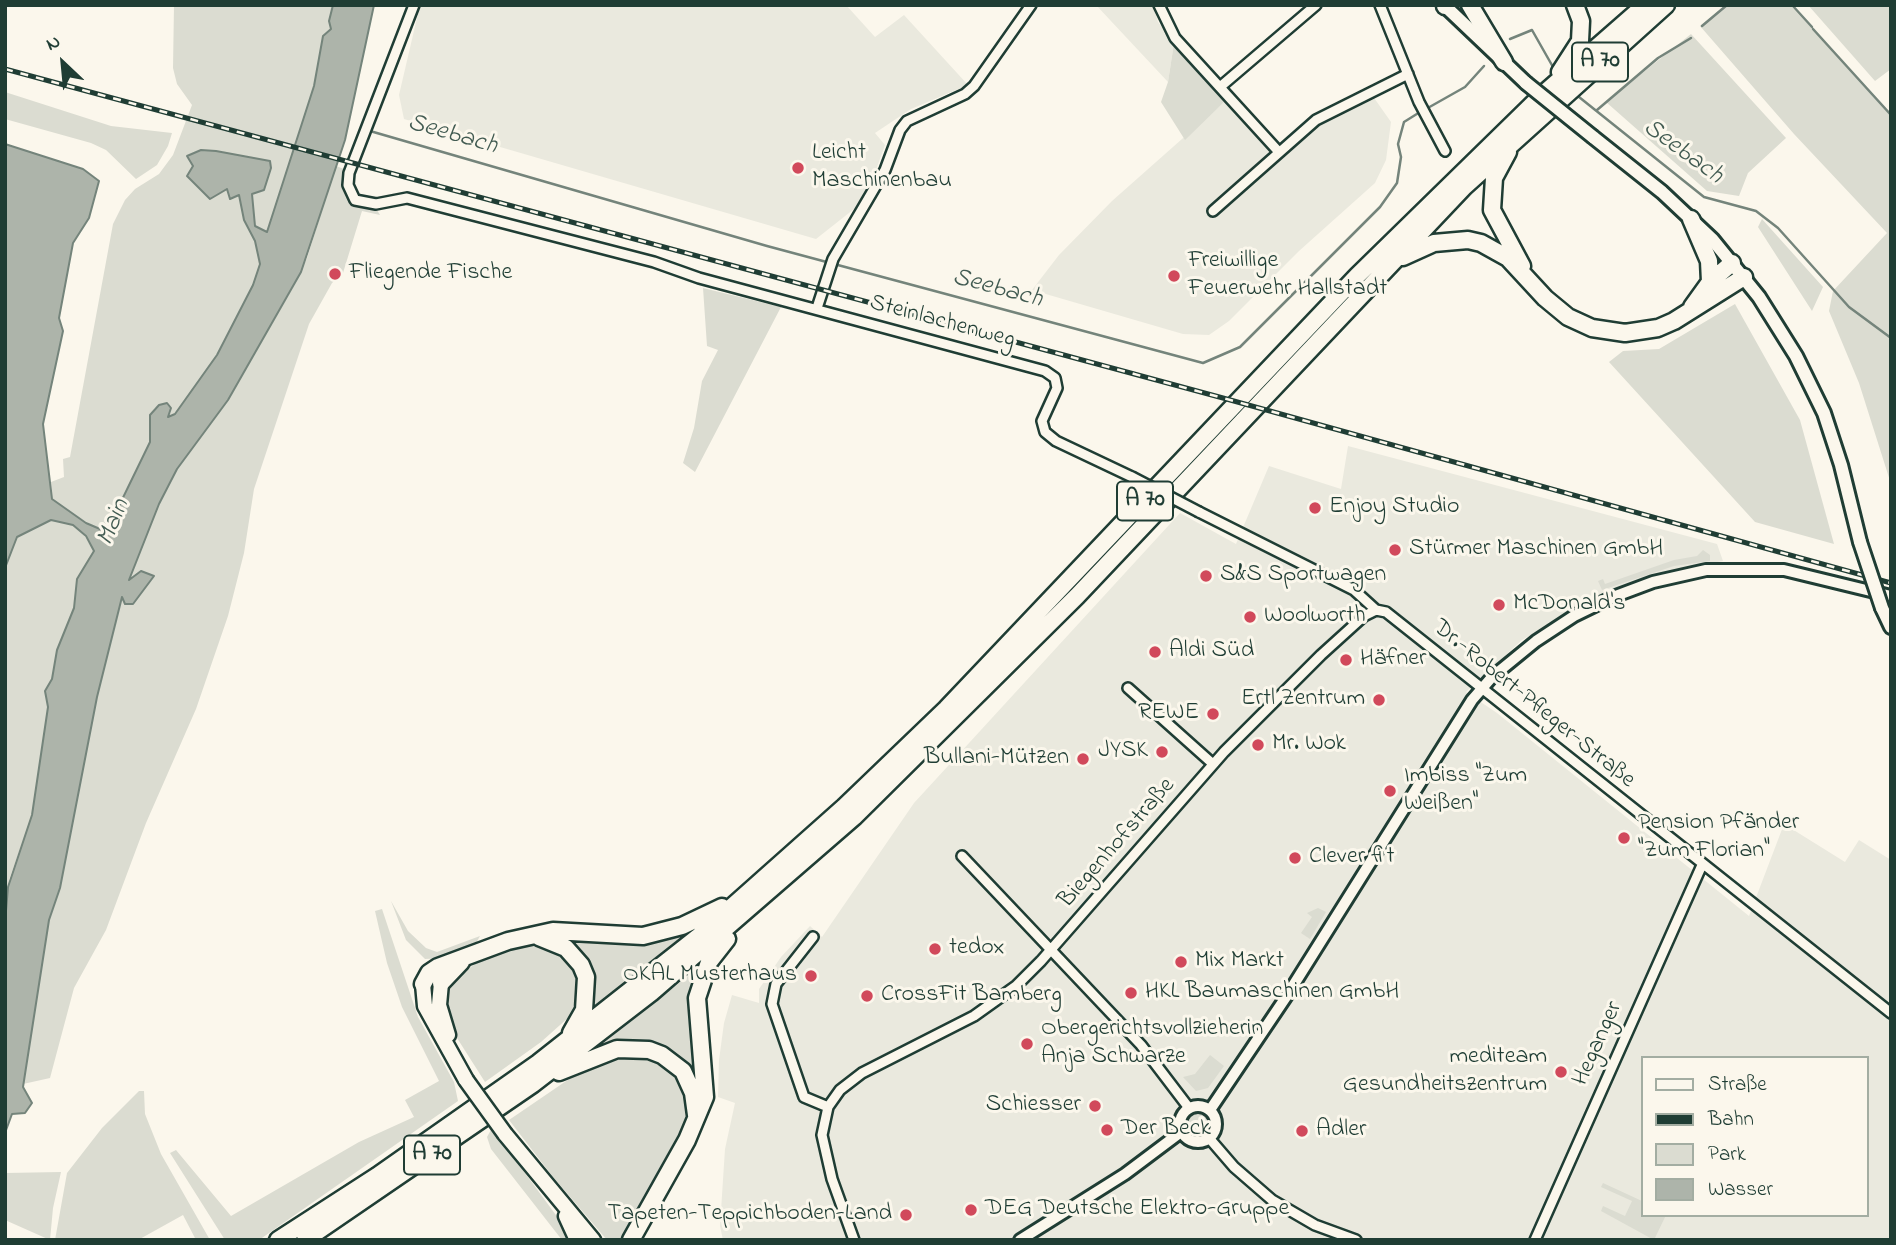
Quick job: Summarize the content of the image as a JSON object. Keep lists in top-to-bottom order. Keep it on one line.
{"streets":{"highway":["A 70"],"street":["Steinlachenweg","Dr.-Robert-Pfleger-Straße","Biegenhofstraße","Heganger"]},"crossings":[["Steinlachenweg","Dr.-Robert-Pfleger-Straße"],["Dr.-Robert-Pfleger-Straße","Biegenhofstraße"],["Dr.-Robert-Pfleger-Straße","Heganger"]],"water":["Seebach","Main"],"places":["Leicht Maschinenbau","Fliegende Fische","Freiwillige Feuerwehr Hallstadt","Enjoy Studio","Stürmer Maschinen GmbH","S&S Sportwagen","McDonald's","Woolworth","Aldi Süd","Häfner","Ertl Zentrum","REWE","Mr. Wok","JYSK","Bullani-Mützen","Imbiss \"Zum Weißen\"","Pension Pfänder \"Zum Florian\"","Clever fit","tedox","Mix Markt","OKAL Musterhaus","HKL Baumaschinen GmbH","CrossFit Bamberg","Obergerichtsvollzieherin Anja Schwarze","mediteam Gesundheitszentrum","Schiesser","Der Beck","Adler","DEG Deutsche Elektro-Gruppe","Tapeten-Teppichboden-Land"],"legend":["Straße","Bahn","Park","Wasser"],"north":"top left"}
